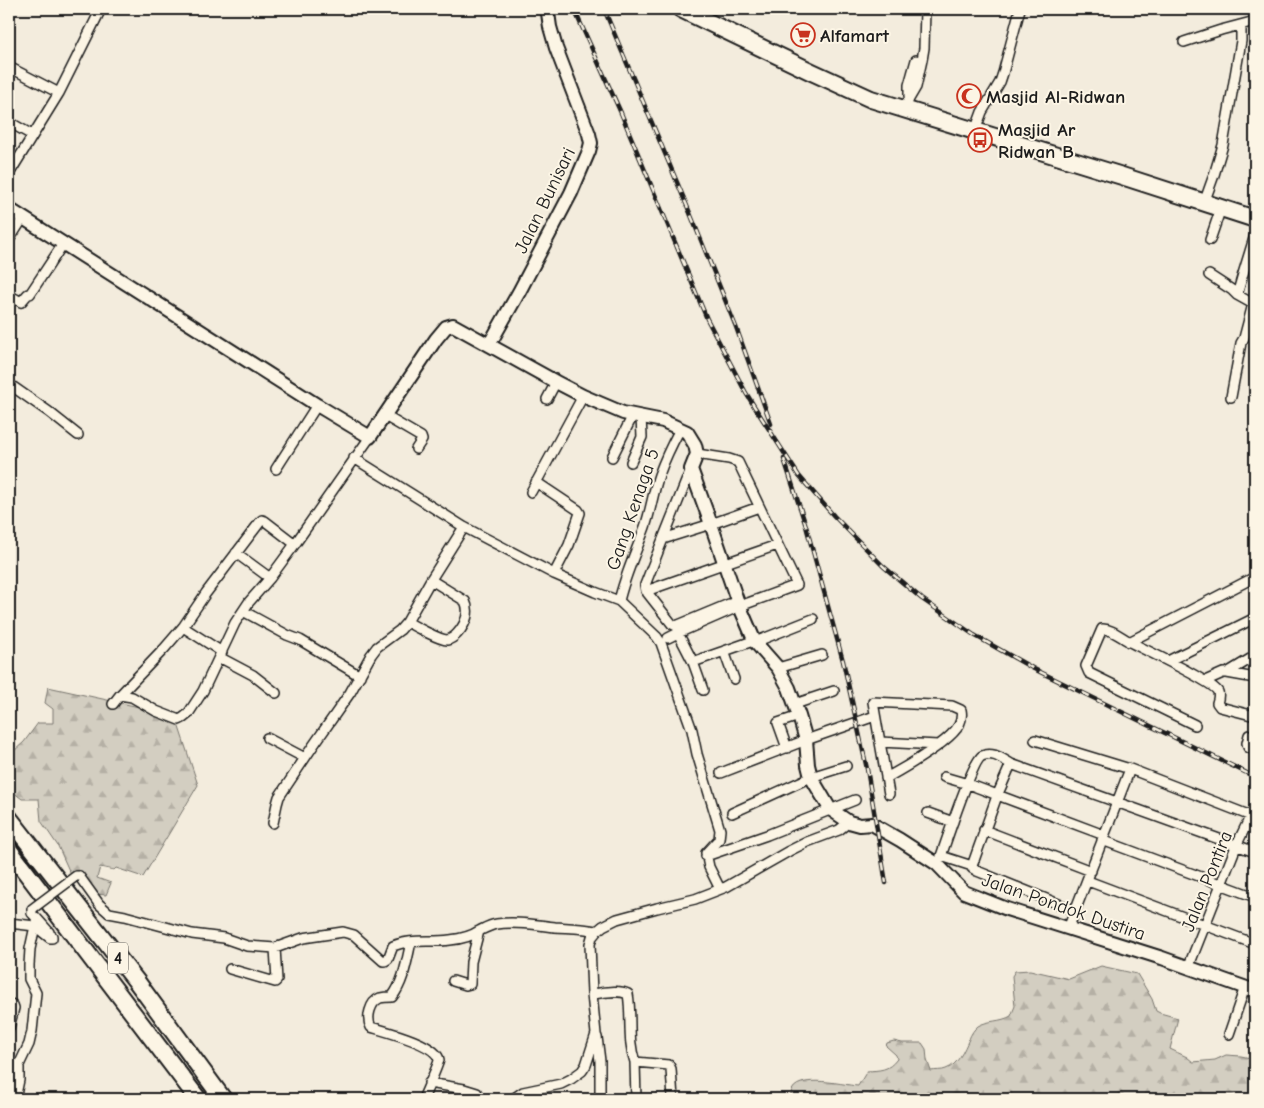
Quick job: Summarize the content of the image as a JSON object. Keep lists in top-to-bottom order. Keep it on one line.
{"streets":{"highway":["4"],"main road":["Jalan Bunisari","Jalan Pondok Dustira"],"street":["Gang Kenaga 5","Jalan Pontira"]},"crossings":[["Jalan Pontira","Jalan Pondok Dustira"]],"places":{"supermarket":["Alfamart"],"mosque":["Masjid Al-Ridwan"],"bus stop":["Masjid Ar Ridwan B"]}}
